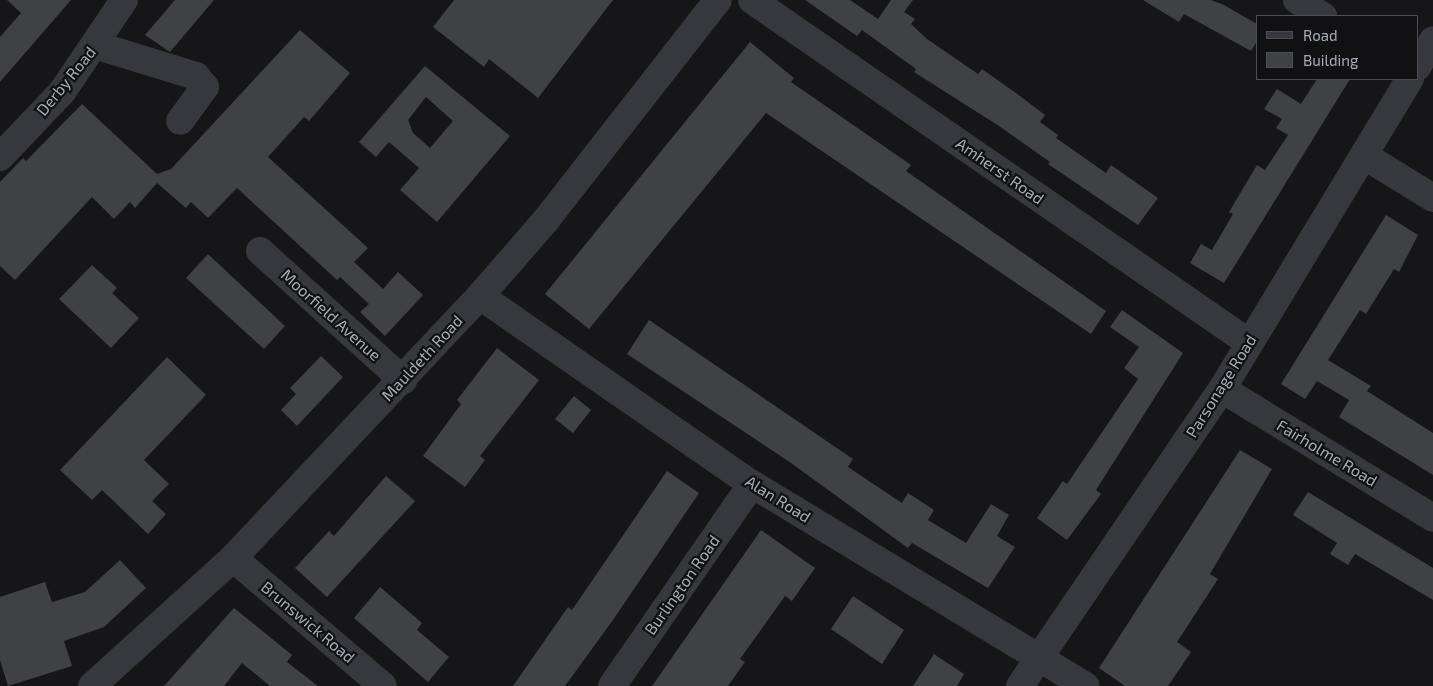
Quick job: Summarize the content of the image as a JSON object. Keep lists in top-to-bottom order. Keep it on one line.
{"streets":{"street":["Derby Road","Amherst Road","Moorfield Avenue","Mauldeth Road","Parsonage Road","Fairholme Road","Alan Road","Burlington Road","Brunswick Road"]},"crossings":[["Amherst Road","Parsonage Road"],["Moorfield Avenue","Mauldeth Road"],["Mauldeth Road","Alan Road"],["Mauldeth Road","Brunswick Road"],["Parsonage Road","Fairholme Road"],["Parsonage Road","Alan Road"],["Alan Road","Burlington Road"]],"legend":["Road","Building"]}
